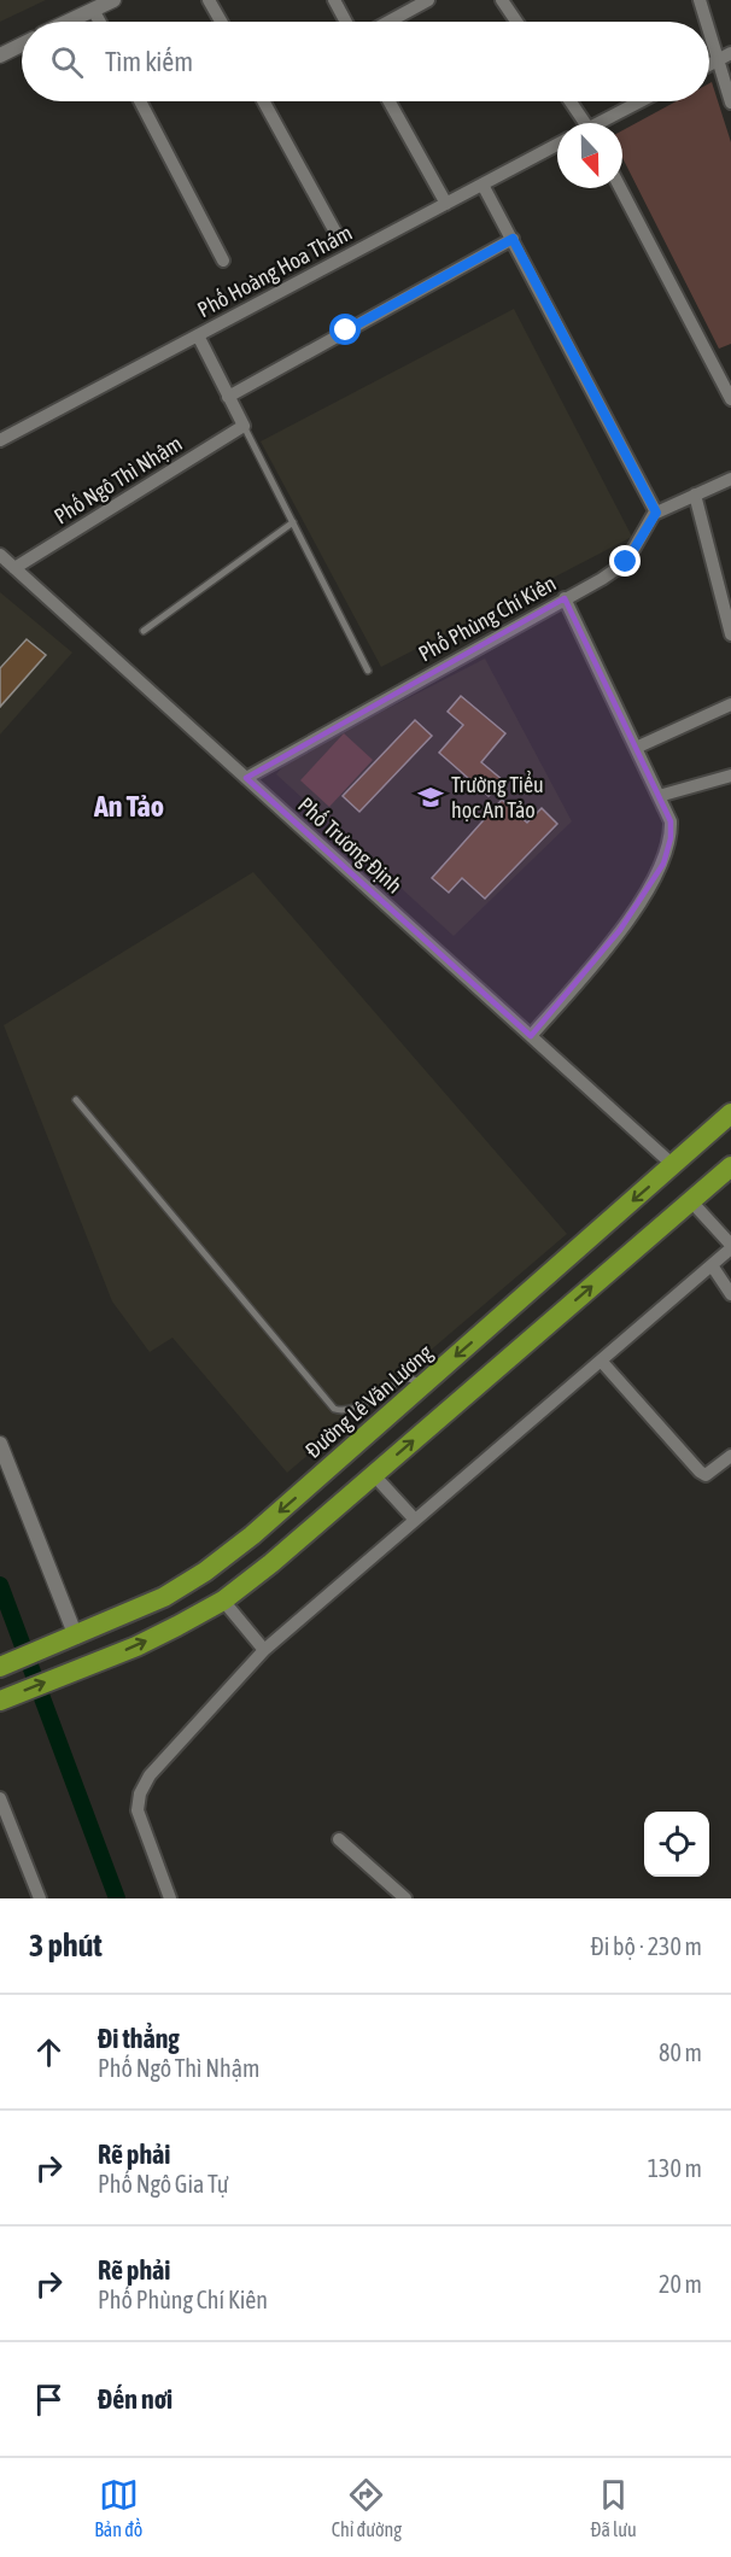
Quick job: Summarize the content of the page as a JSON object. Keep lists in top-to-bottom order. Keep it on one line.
{"streets":{"highway":["Đường Lê Văn Lương"],"street":["Phố Hoàng Hoa Thám","Phố Ngô Thì Nhậm","Phố Phùng Chí Kiên","Phố Trương Định"]},"crossings":[["Phố Ngô Thì Nhậm","Phố Trương Định"],["Phố Phùng Chí Kiên","Phố Trương Định"],["Phố Trương Định","Đường Lê Văn Lương"]],"districts":["An Tảo"],"places":{"school or university":["Trường Tiểu học An Tảo"]},"north":"bottom","page":{"search":"Tìm kiếm","heading":["3 phút","Đi bộ · 230 m"],"list":[["Đi thẳng","Phố Ngô Thì Nhậm","80 m"],["Rẽ phải","Phố Ngô Gia Tự","130 m"],["Rẽ phải","Phố Phùng Chí Kiên","20 m"],"Đến nơi"],"nav":["Bản đồ","Chỉ đường","Đã lưu"]}}
